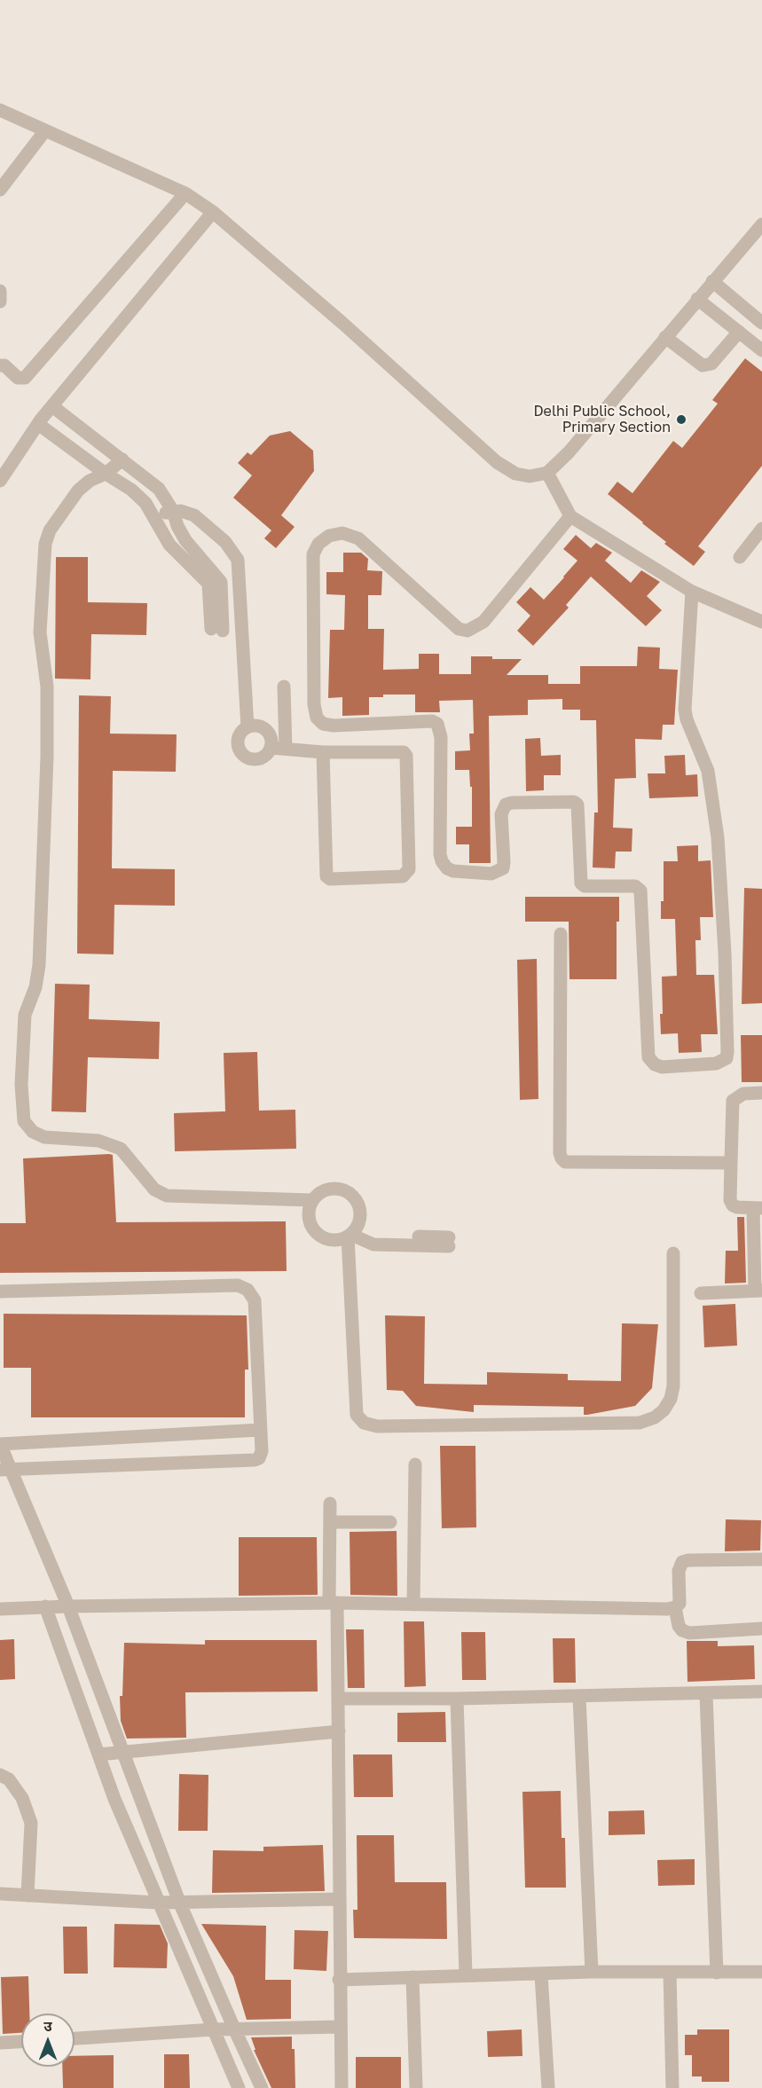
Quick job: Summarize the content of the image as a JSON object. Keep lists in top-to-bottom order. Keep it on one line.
{"places":["Delhi Public School, Primary Section"],"north":"top"}
